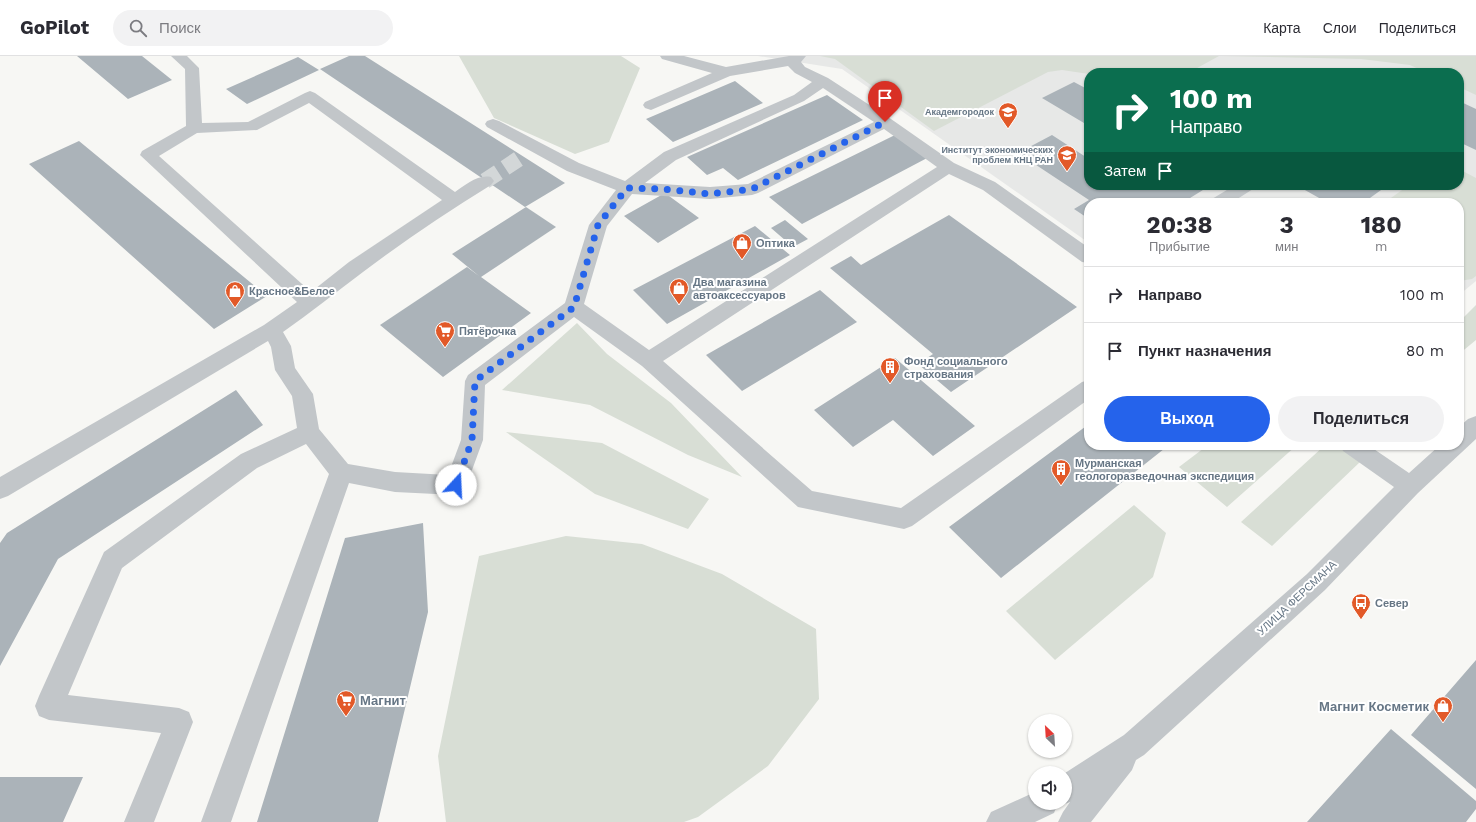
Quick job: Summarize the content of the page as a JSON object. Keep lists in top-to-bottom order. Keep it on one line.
{"streets":{"street":["УЛИЦА ФЕРСМАНА"]},"places":{"school or university":["Академгородок","Институт экономических проблем КНЦ РАН"],"shop":["Оптика","Два магазина автоаксессуаров","Красное&Белое","Магнит Косметик"],"supermarket":["Пятёрочка","Магнит"],"building":["Фонд социального страхования","Мурманская геологоразведочная экспедиция"],"bus stop":["Север"]},"north":"top left","page":{"header":"GoPilot","search":"Поиск","nav":["Карта","Слои","Поделиться"],"turn":["100 m","Направо"],"then":"Затем","eta":["20:38","Прибытие","3","мин","180","m"],"list":[{"name":"Направо","value":"100 m"},{"name":"Пункт назначения","value":"80 m"}],"buttons":["Выход","Поделиться"]}}
